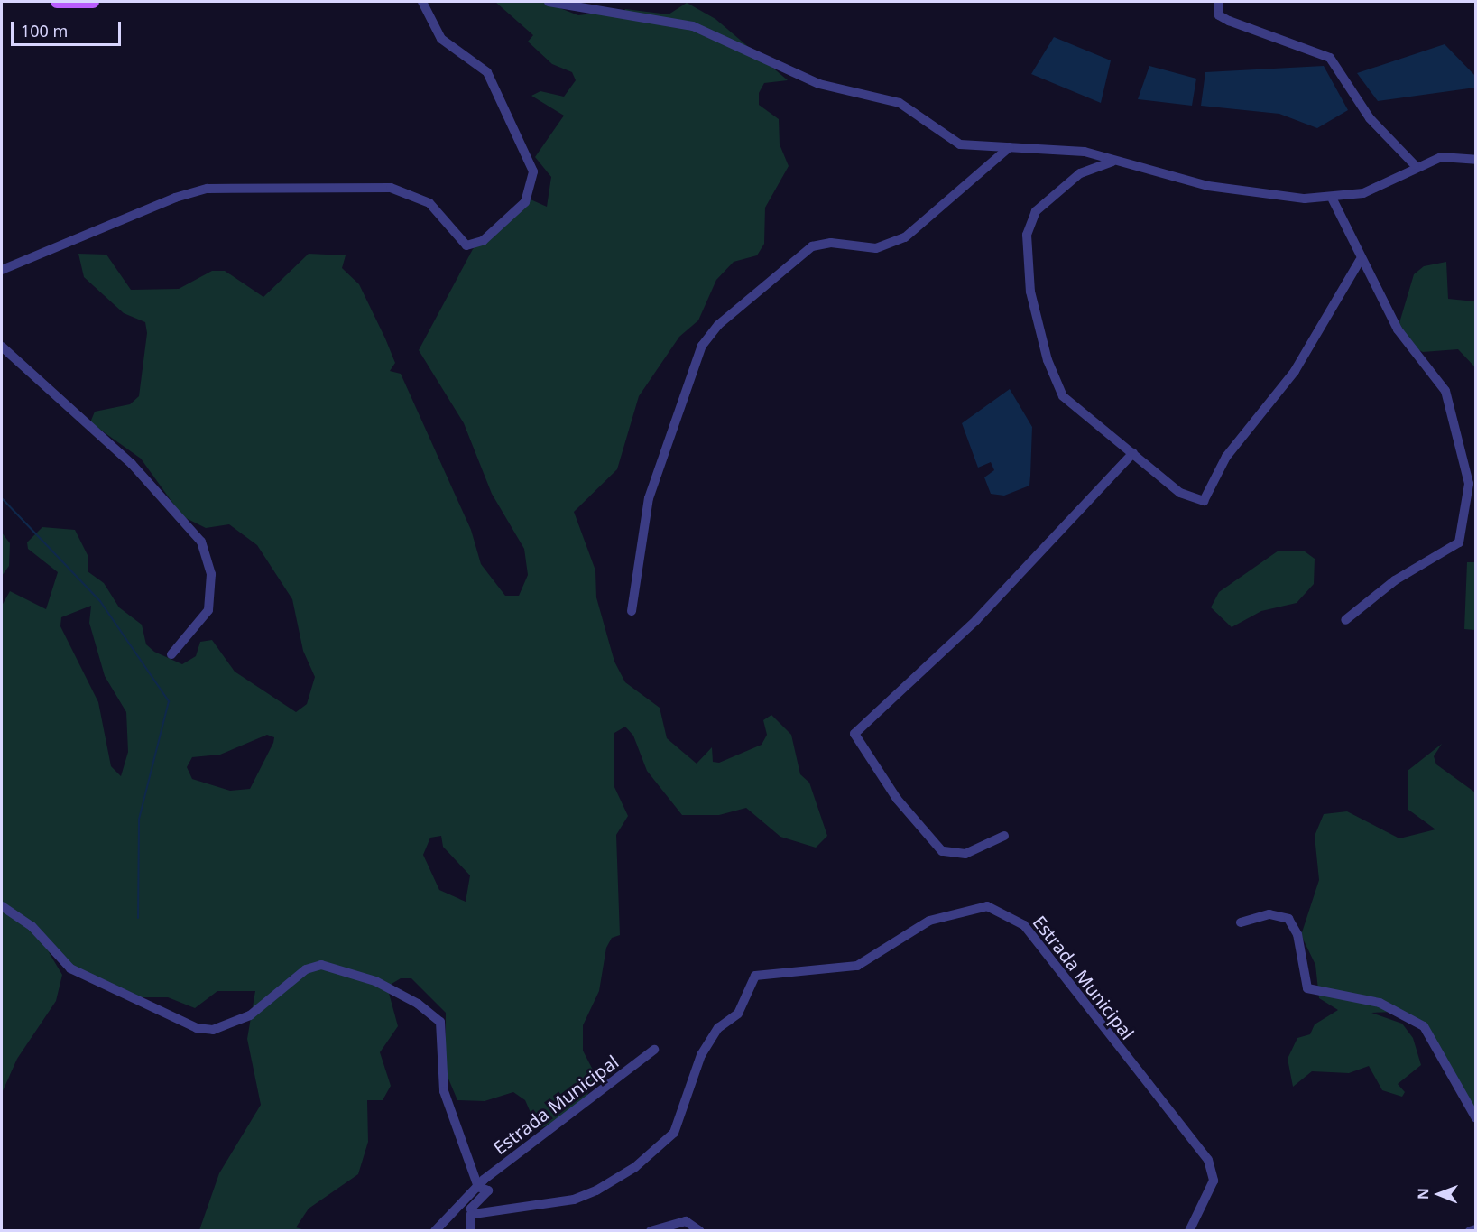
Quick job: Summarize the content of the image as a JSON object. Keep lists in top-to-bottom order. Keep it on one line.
{"streets":{"street":["Estrada Municipal"]},"scale_bar":"100 m","north":"left"}
